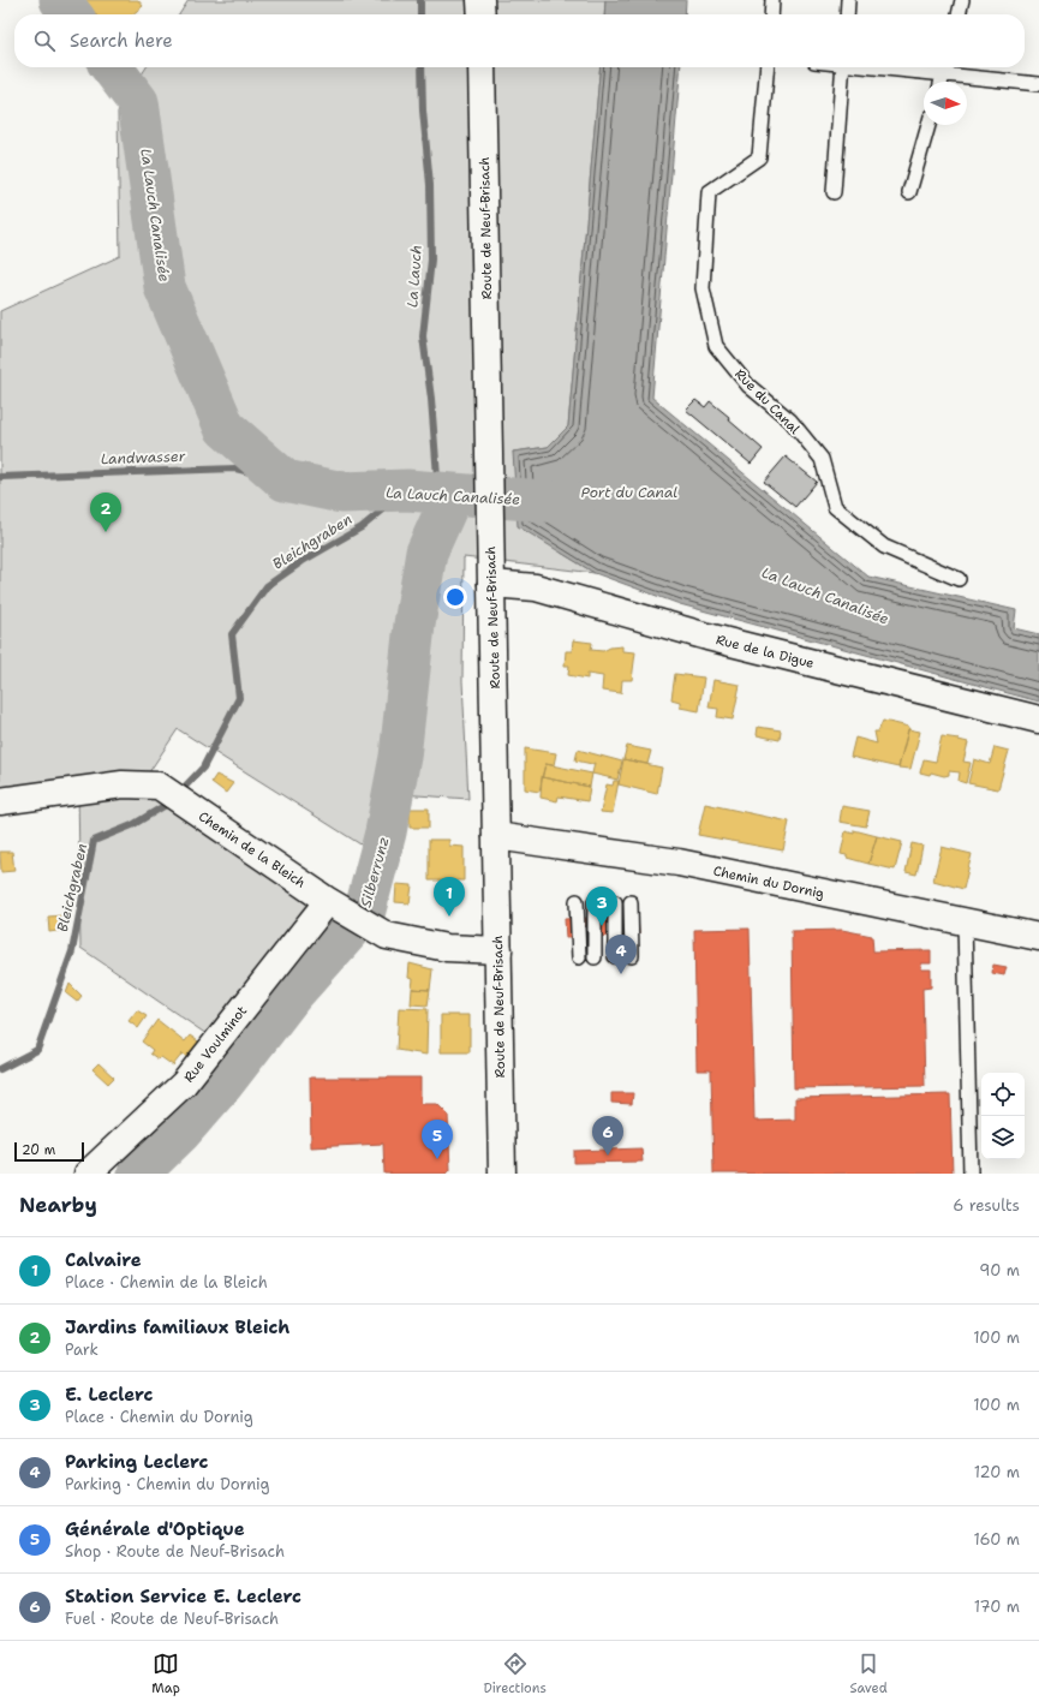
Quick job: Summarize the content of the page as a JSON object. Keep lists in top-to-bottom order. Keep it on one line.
{"streets":{"street":["Route de Neuf-Brisach","Rue de la Digue","Chemin de la Bleich","Chemin du Dornig","Rue Voulminot"],"lane":["Rue du Canal"]},"crossings":[["Route de Neuf-Brisach","Rue de la Digue"],["Route de Neuf-Brisach","Chemin de la Bleich"],["Route de Neuf-Brisach","Chemin du Dornig"],["Chemin de la Bleich","Rue Voulminot"]],"water":["La Lauch Canalisée","La Lauch","Landwasser","Port du Canal","Bleichgraben","Silberrunz"],"scale_bar":"20 m","north":"right","page":{"search":"Search here","pins":["2","1","3","4","6","5"],"scale":"20 m","heading":["Nearby","6 results"],"list":[{"mark":"1","name":"Calvaire","note":"Place · Chemin de la Bleich","value":"90 m"},{"mark":"2","name":"Jardins familiaux Bleich","note":"Park","value":"100 m"},{"mark":"3","name":"E. Leclerc","note":"Place · Chemin du Dornig","value":"100 m"},{"mark":"4","name":"Parking Leclerc","note":"Parking · Chemin du Dornig","value":"120 m"},{"mark":"5","name":"Générale d'Optique","note":"Shop · Route de Neuf-Brisach","value":"160 m"},{"mark":"6","name":"Station Service E. Leclerc","note":"Fuel · Route de Neuf-Brisach","value":"170 m"}],"nav":["Map","Directions","Saved"]}}
